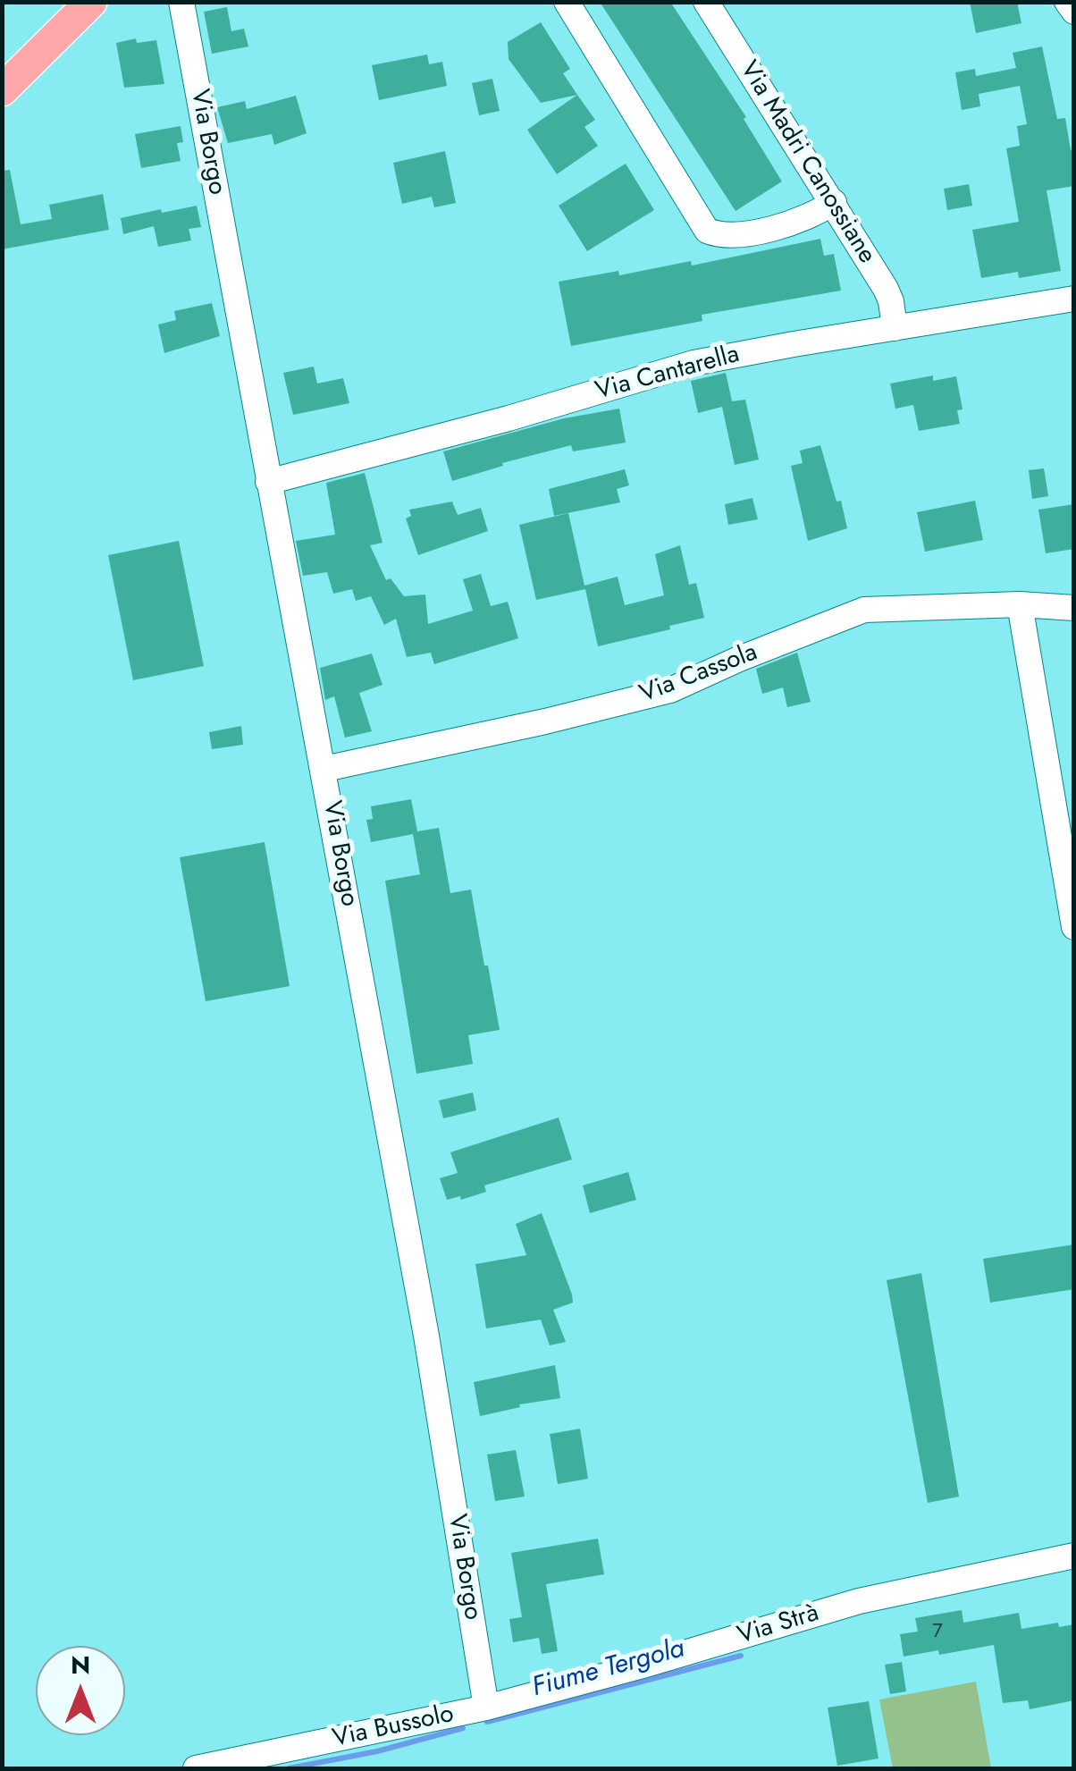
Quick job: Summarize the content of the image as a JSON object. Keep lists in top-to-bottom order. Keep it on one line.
{"streets":{"street":["Via Borgo","Via Madri Canossiane","Via Cantarella","Via Cassola","Via Strà","Via Bussolo"]},"crossings":[["Via Borgo","Via Cantarella"],["Via Borgo","Via Cassola"],["Via Borgo","Via Strà"],["Via Borgo","Via Bussolo"],["Via Madri Canossiane","Via Cantarella"],["Via Strà","Via Bussolo"]],"water":["Fiume Tergola"],"house_numbers":["7"],"north":"top"}
